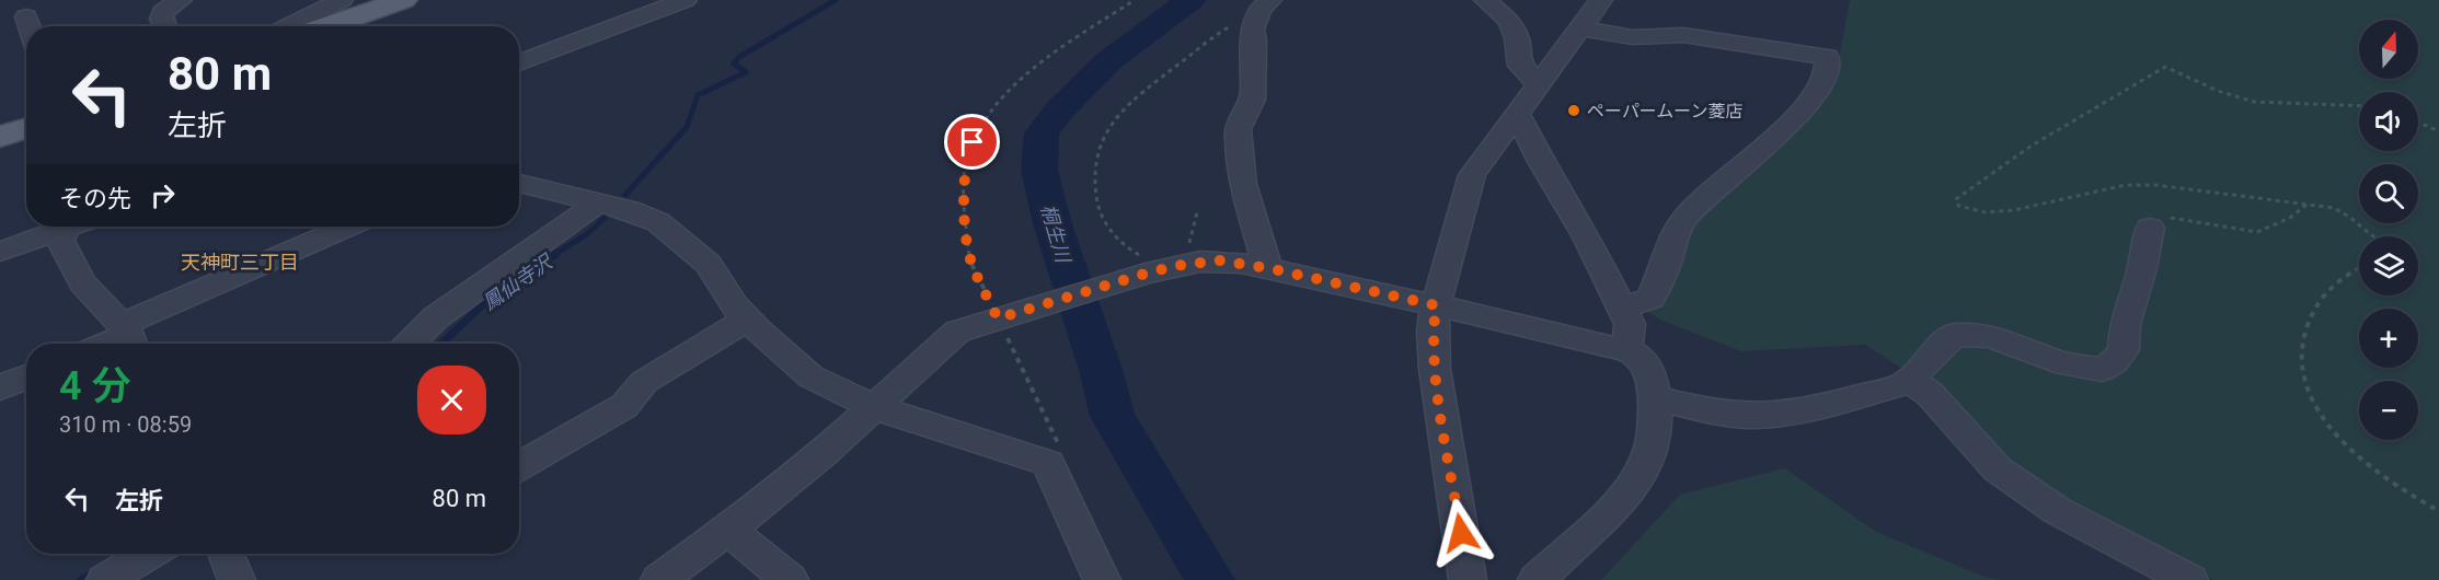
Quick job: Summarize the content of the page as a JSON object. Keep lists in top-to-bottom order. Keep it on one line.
{"districts":["天神町三丁目"],"water":["桐生川","鳳仙寺沢"],"places":["ペーパームーン菱店"],"north":"top","page":{"map_buttons":["+","−"],"turn":["80 m","左折"],"then":"その先","heading":["4 分","310 m · 08:59"],"list":[{"name":"左折","value":"80 m"}]}}
